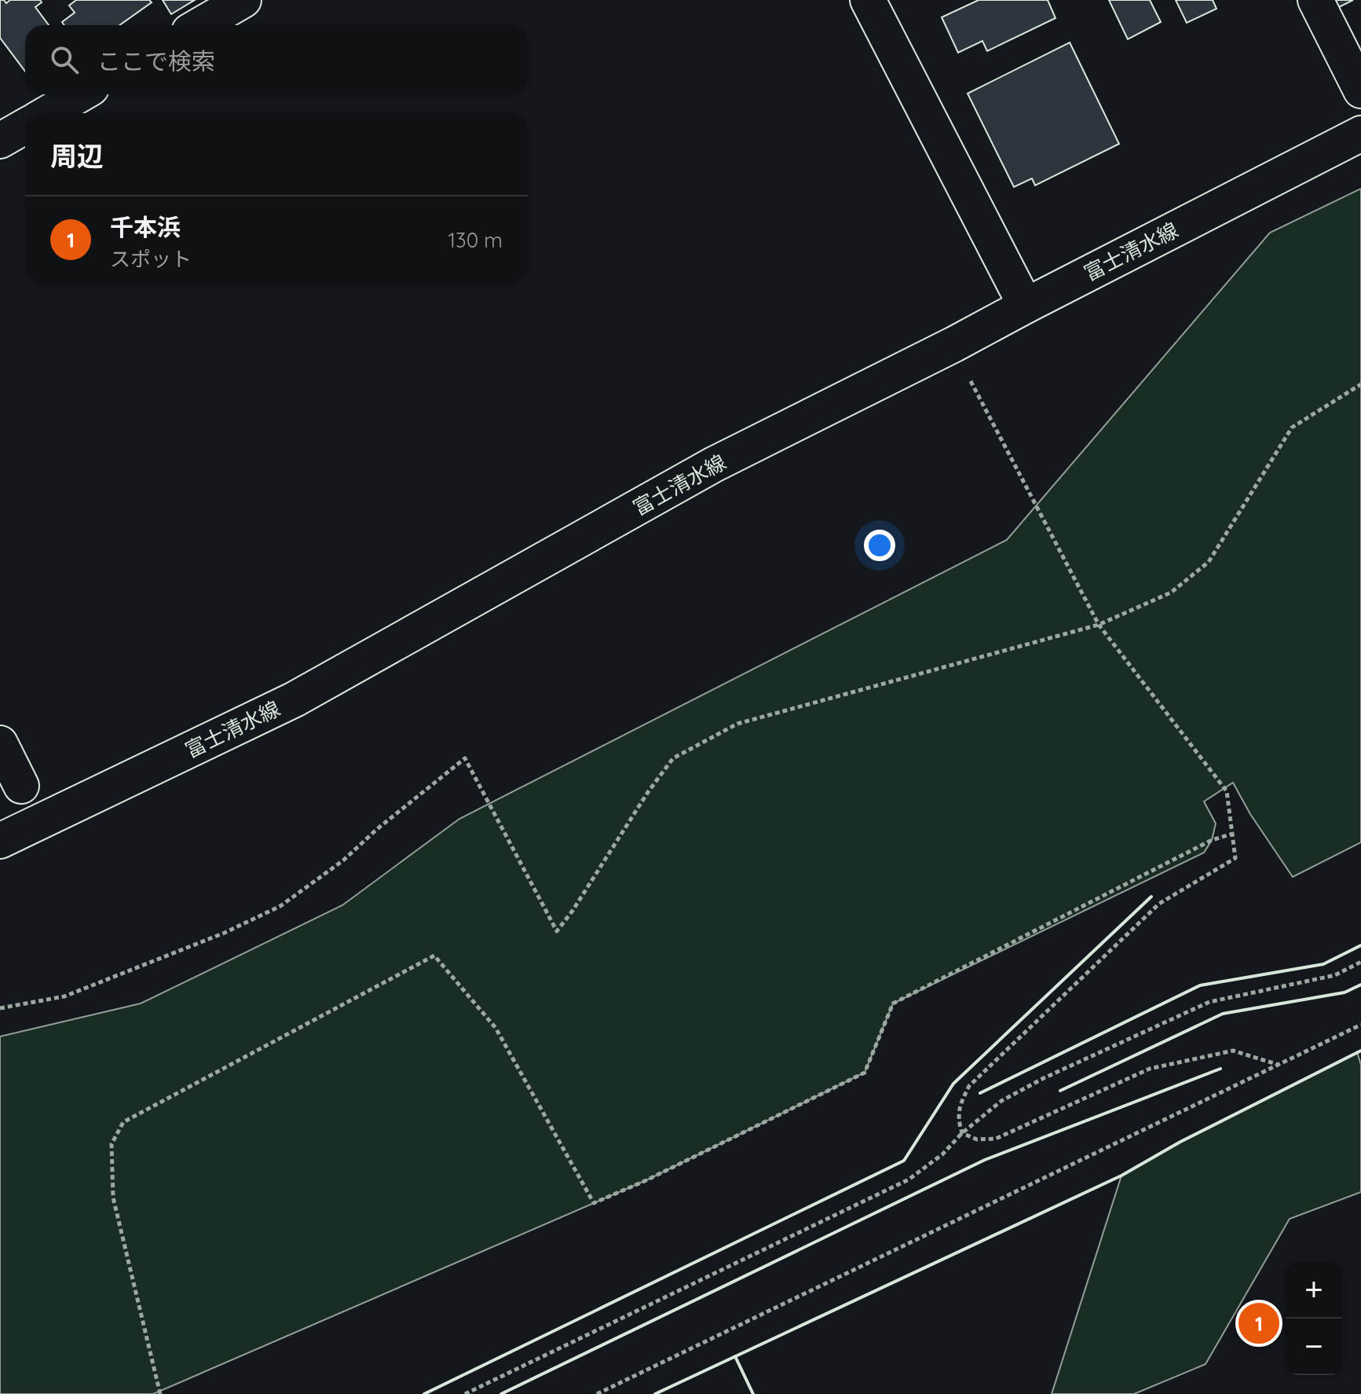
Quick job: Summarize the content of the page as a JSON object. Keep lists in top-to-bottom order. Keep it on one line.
{"streets":{"main road":["富士清水線"]},"page":{"search":"ここで検索","heading":"周辺","list":[{"mark":"1","name":"千本浜","note":"スポット","value":"130 m"}],"map_buttons":["+","−"],"pins":"1"}}
